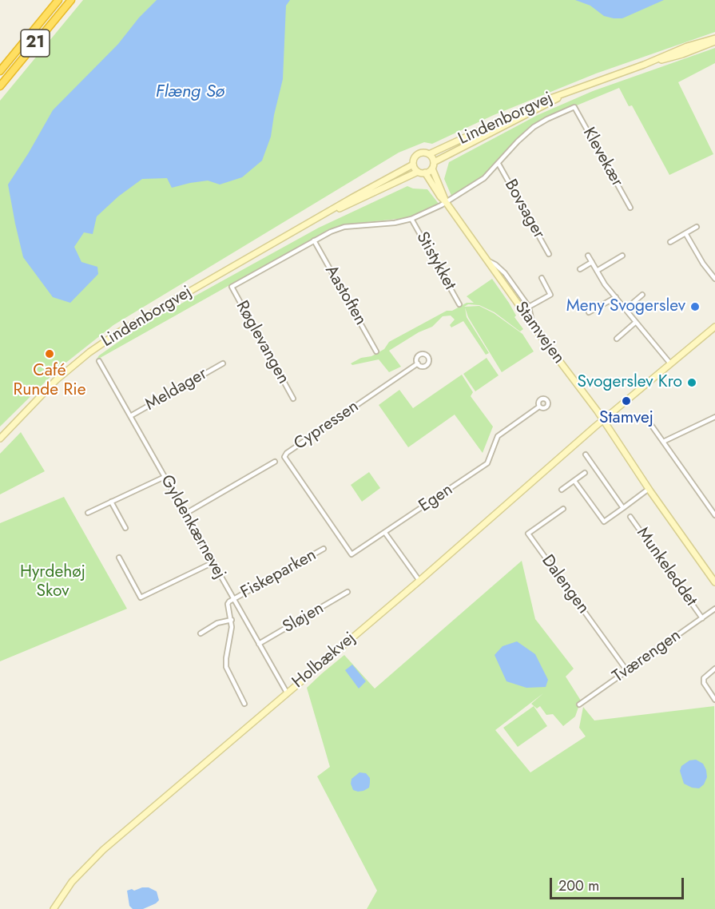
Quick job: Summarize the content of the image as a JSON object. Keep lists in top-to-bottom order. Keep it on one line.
{"streets":{"highway":["21"],"street":["Lindenborgvej","Klevekær","Bovsager","Stistykket","Aastoften","Stamvejen","Røglevangen","Meldager","Cypressen","Egen","Gyldenkærnevej","Munkeleddet","Fiskeparken","Dalengen","Sløjen","Tværengen","Holbækvej"]},"crossings":[["Lindenborgvej","Stamvejen"],["Klevekær","Bovsager"],["Aastoften","Røglevangen"],["Stamvejen","Holbækvej"],["Meldager","Gyldenkærnevej"],["Cypressen","Egen"],["Gyldenkærnevej","Fiskeparken"],["Gyldenkærnevej","Sløjen"],["Gyldenkærnevej","Holbækvej"],["Munkeleddet","Tværengen"],["Dalengen","Tværengen"]],"water":["Flæng Sø"],"parks":["Hyrdehøj Skov"],"places":["Meny Svogerslev","Café Runde Rie","Svogerslev Kro","Stamvej"],"scale_bar":"200 m"}
